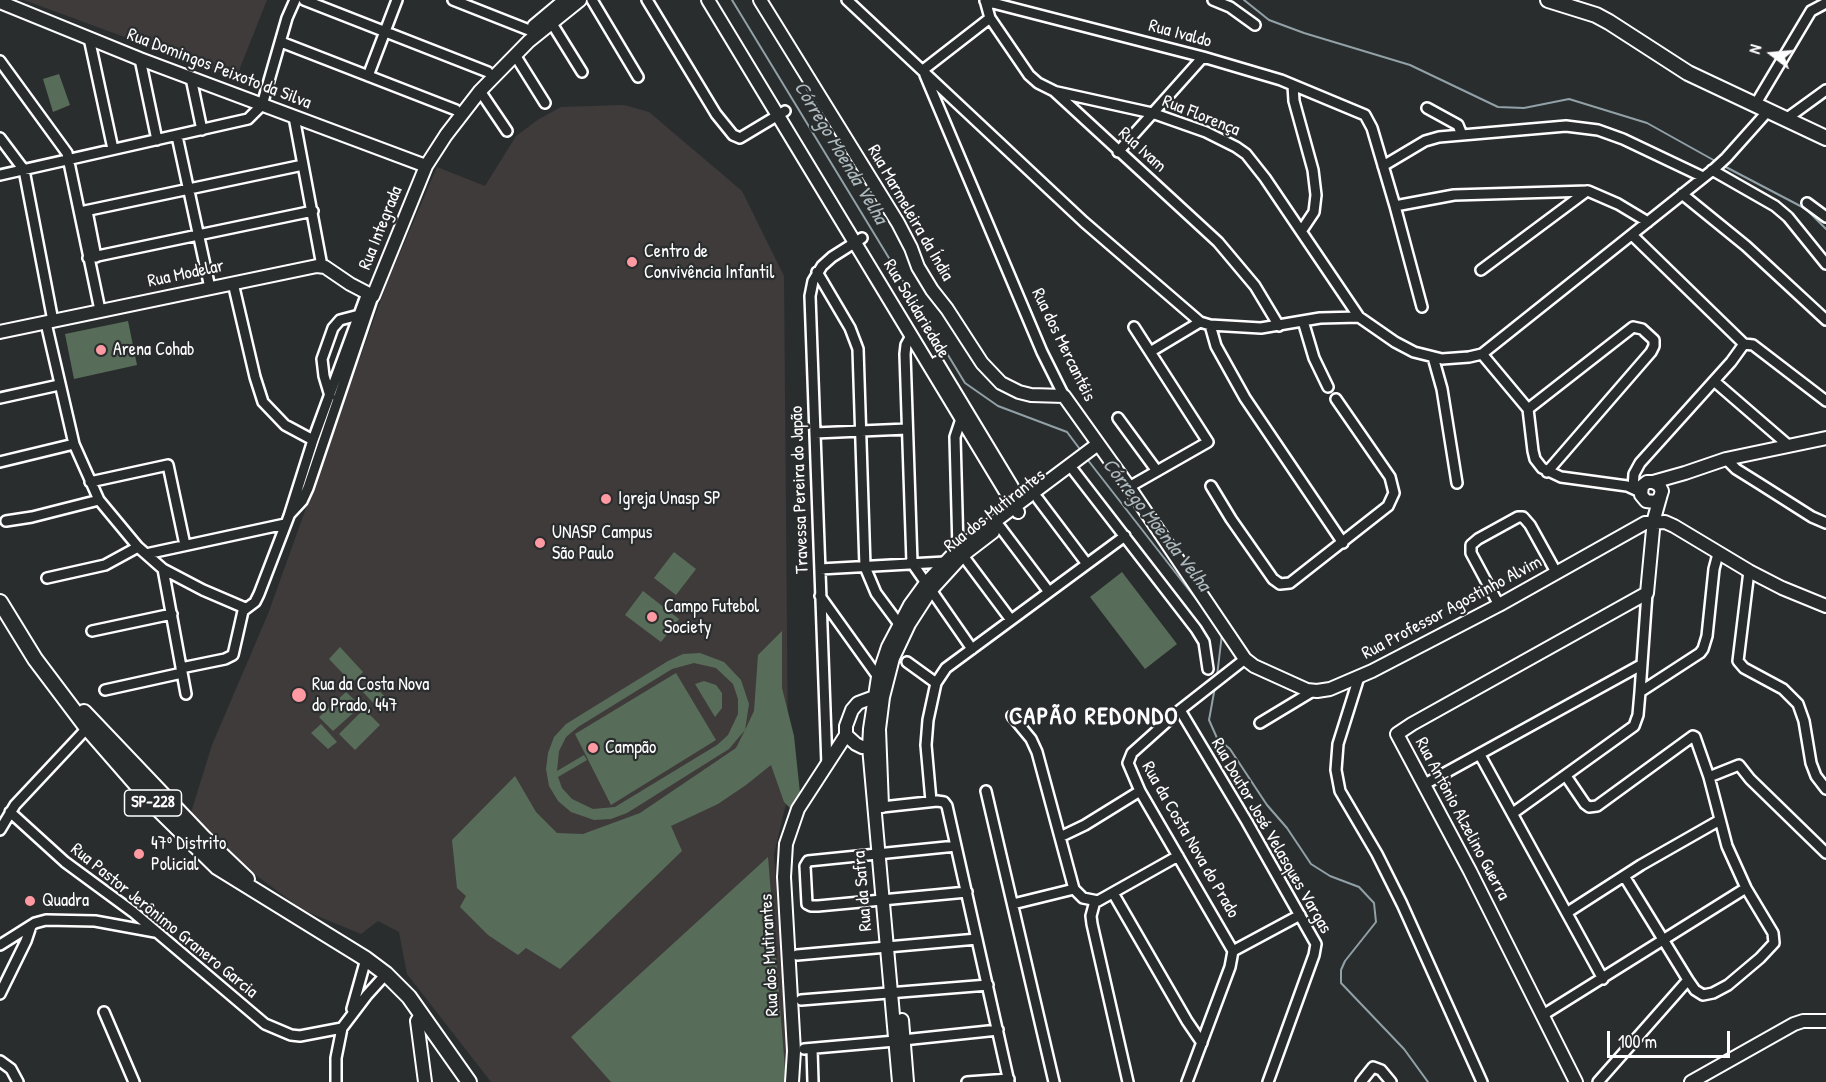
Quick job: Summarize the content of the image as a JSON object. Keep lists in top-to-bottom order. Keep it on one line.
{"streets":{"main road":["SP-228"],"street":["Rua Ivaldo","Rua Domingos Peixoto da Silva","Rua Florença","Rua Ivam","Rua Marmeleira da Índia","Rua Integrada","Rua Modelar","Rua Solidariedade","Rua dos Mercantéis","Travessa Pereira do Japão","Rua dos Mutirantes","Rua Professor Agostinho Alvim","Rua Antônio Alzelino Guerra","Rua Doutor José Velasques Vargas","Rua da Costa Nova do Prado","Rua da Safra","Rua Pastor Jerônimo Granero Garcia"]},"crossings":[["Rua Ivaldo","Rua Ivam"],["Rua Domingos Peixoto da Silva","Rua Integrada"],["Rua Florença","Rua Ivam"],["Rua Marmeleira da Índia","Rua dos Mercantéis"],["Rua Solidariedade","Rua dos Mutirantes"],["Rua dos Mercantéis","Rua dos Mutirantes"],["Rua dos Mercantéis","Rua da Costa Nova do Prado"],["Travessa Pereira do Japão","Rua dos Mutirantes"],["Rua dos Mutirantes","Rua da Safra"],["Rua Doutor José Velasques Vargas","Rua da Costa Nova do Prado"]],"districts":["CAPÃO REDONDO"],"water":["Córrego Moenda Velha"],"places":["Centro de Convivência Infantil","Arena Cohab","Igreja Unasp SP","UNASP Campus São Paulo","Campo Futebol Society","Rua da Costa Nova do Prado, 447","Campão","47º Distrito Policial","Quadra"],"scale_bar":"100 m","north":"left"}
